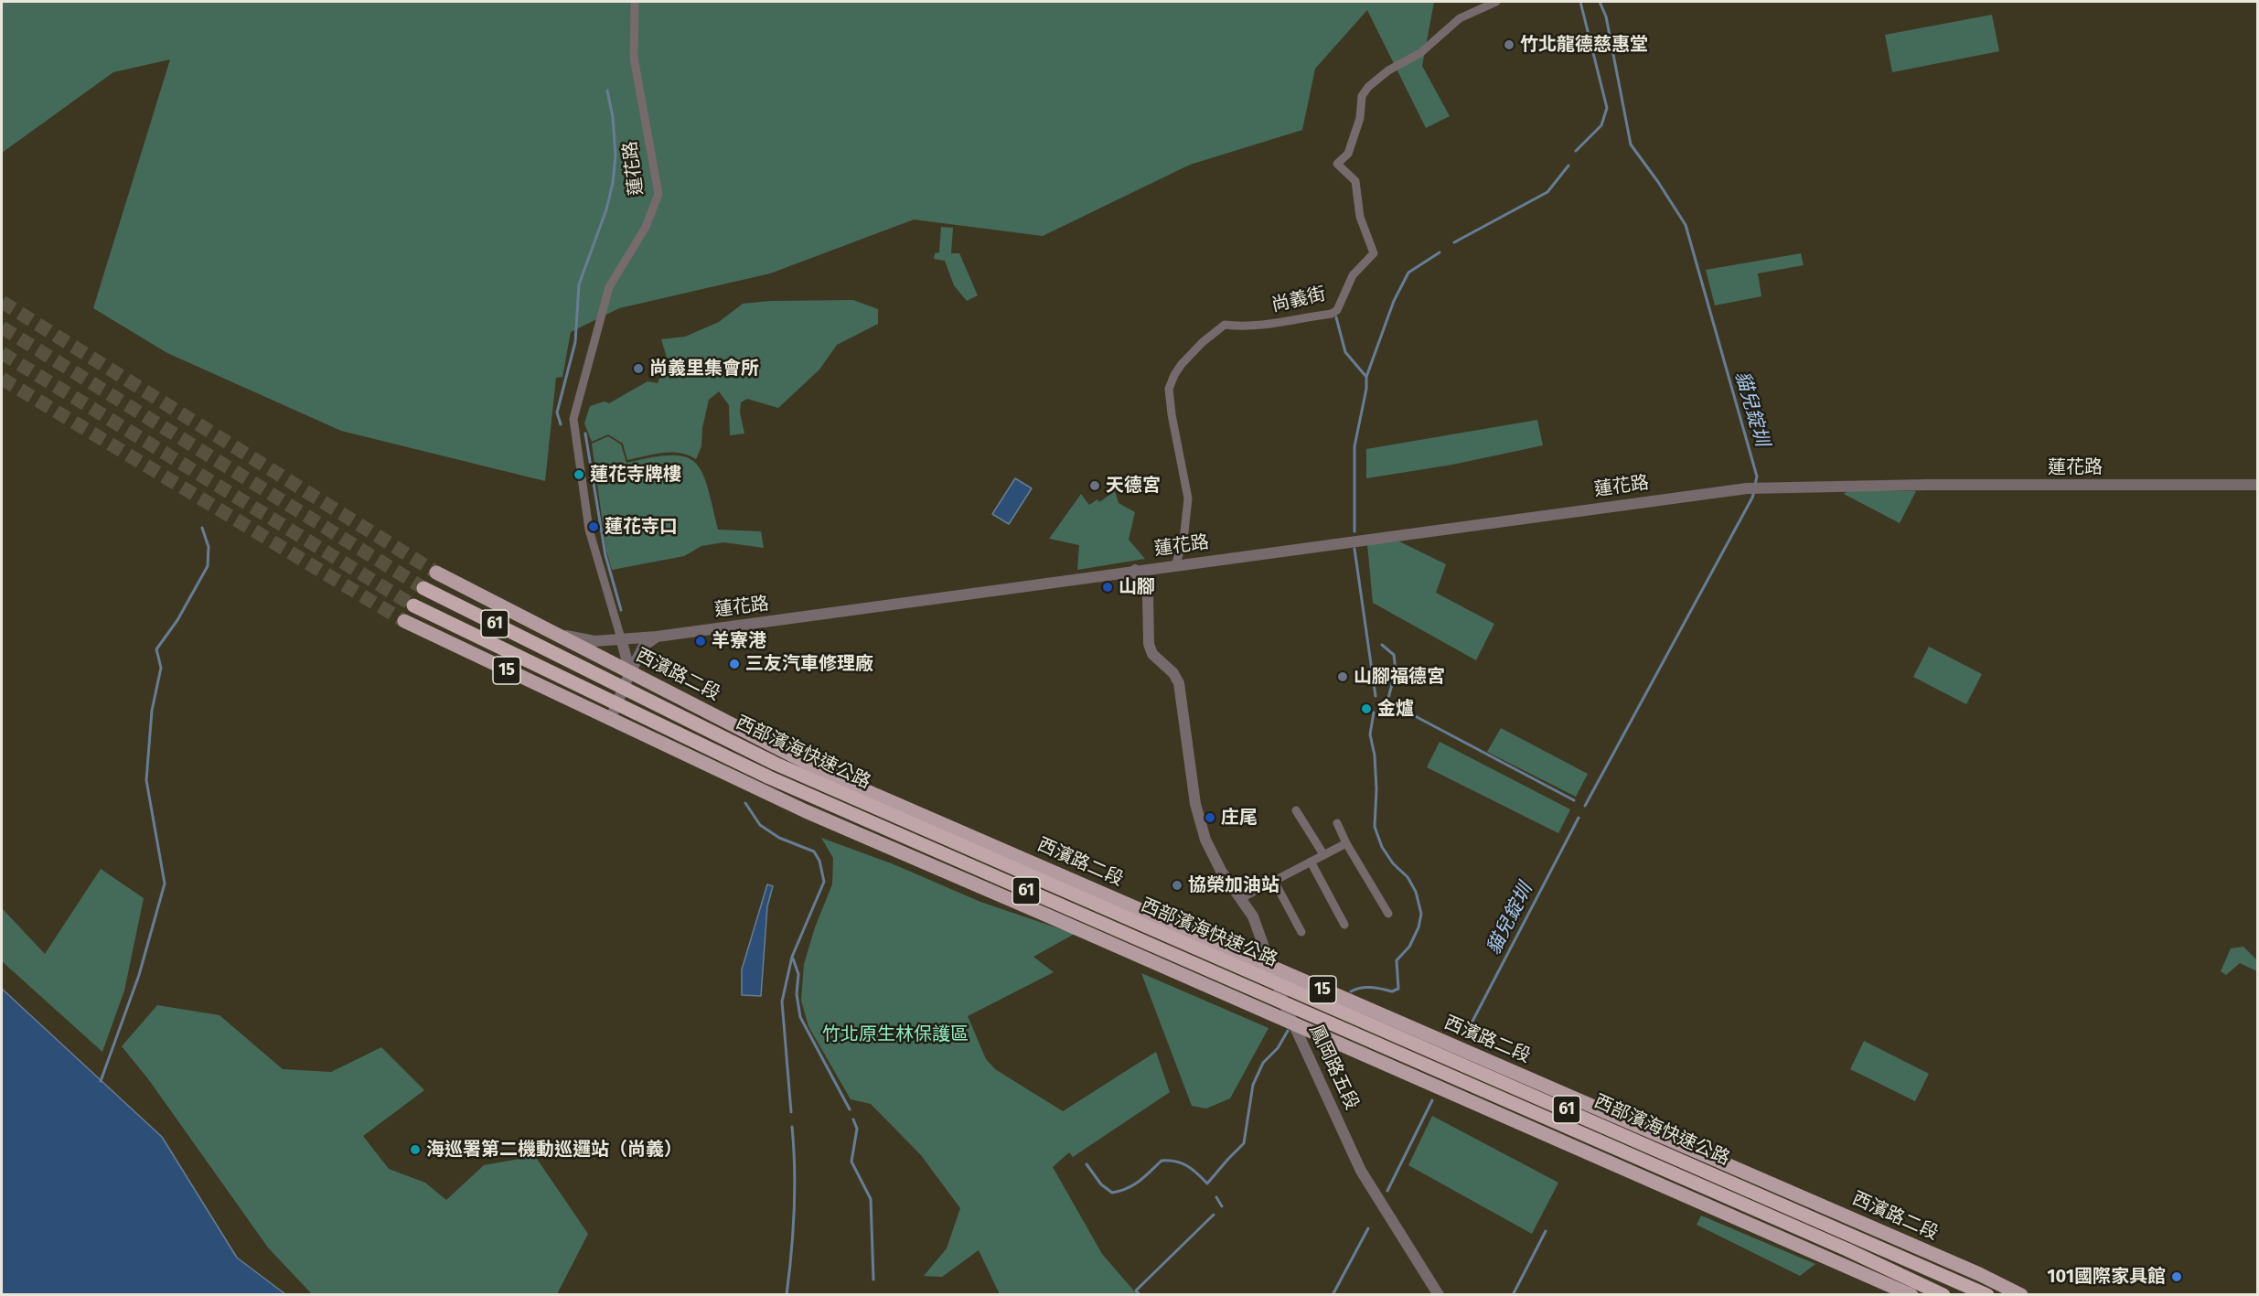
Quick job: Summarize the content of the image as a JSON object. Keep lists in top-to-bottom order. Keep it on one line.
{"streets":{"highway":["61","西部濱海快速公路"],"main road":["15","西濱路二段"],"street":["蓮花路","尚義街","鳳岡路五段"]},"crossings":[["蓮花路","尚義街"],["蓮花路","西濱路二段"],["蓮花路","鳳岡路五段"],["15","鳳岡路五段"],["西濱路二段","鳳岡路五段"],["西部濱海快速公路","鳳岡路五段"]],"water":["貓兒錠圳"],"parks":["竹北原生林保護區"],"places":["竹北龍德慈惠堂","尚義里集會所","蓮花寺牌樓","天德宮","蓮花寺口","山腳","羊寮港","三友汽車修理廠","山腳福德宮","金爐","庄尾","協榮加油站","海巡署第二機動巡邏站（尚義）","101國際家具館"]}
